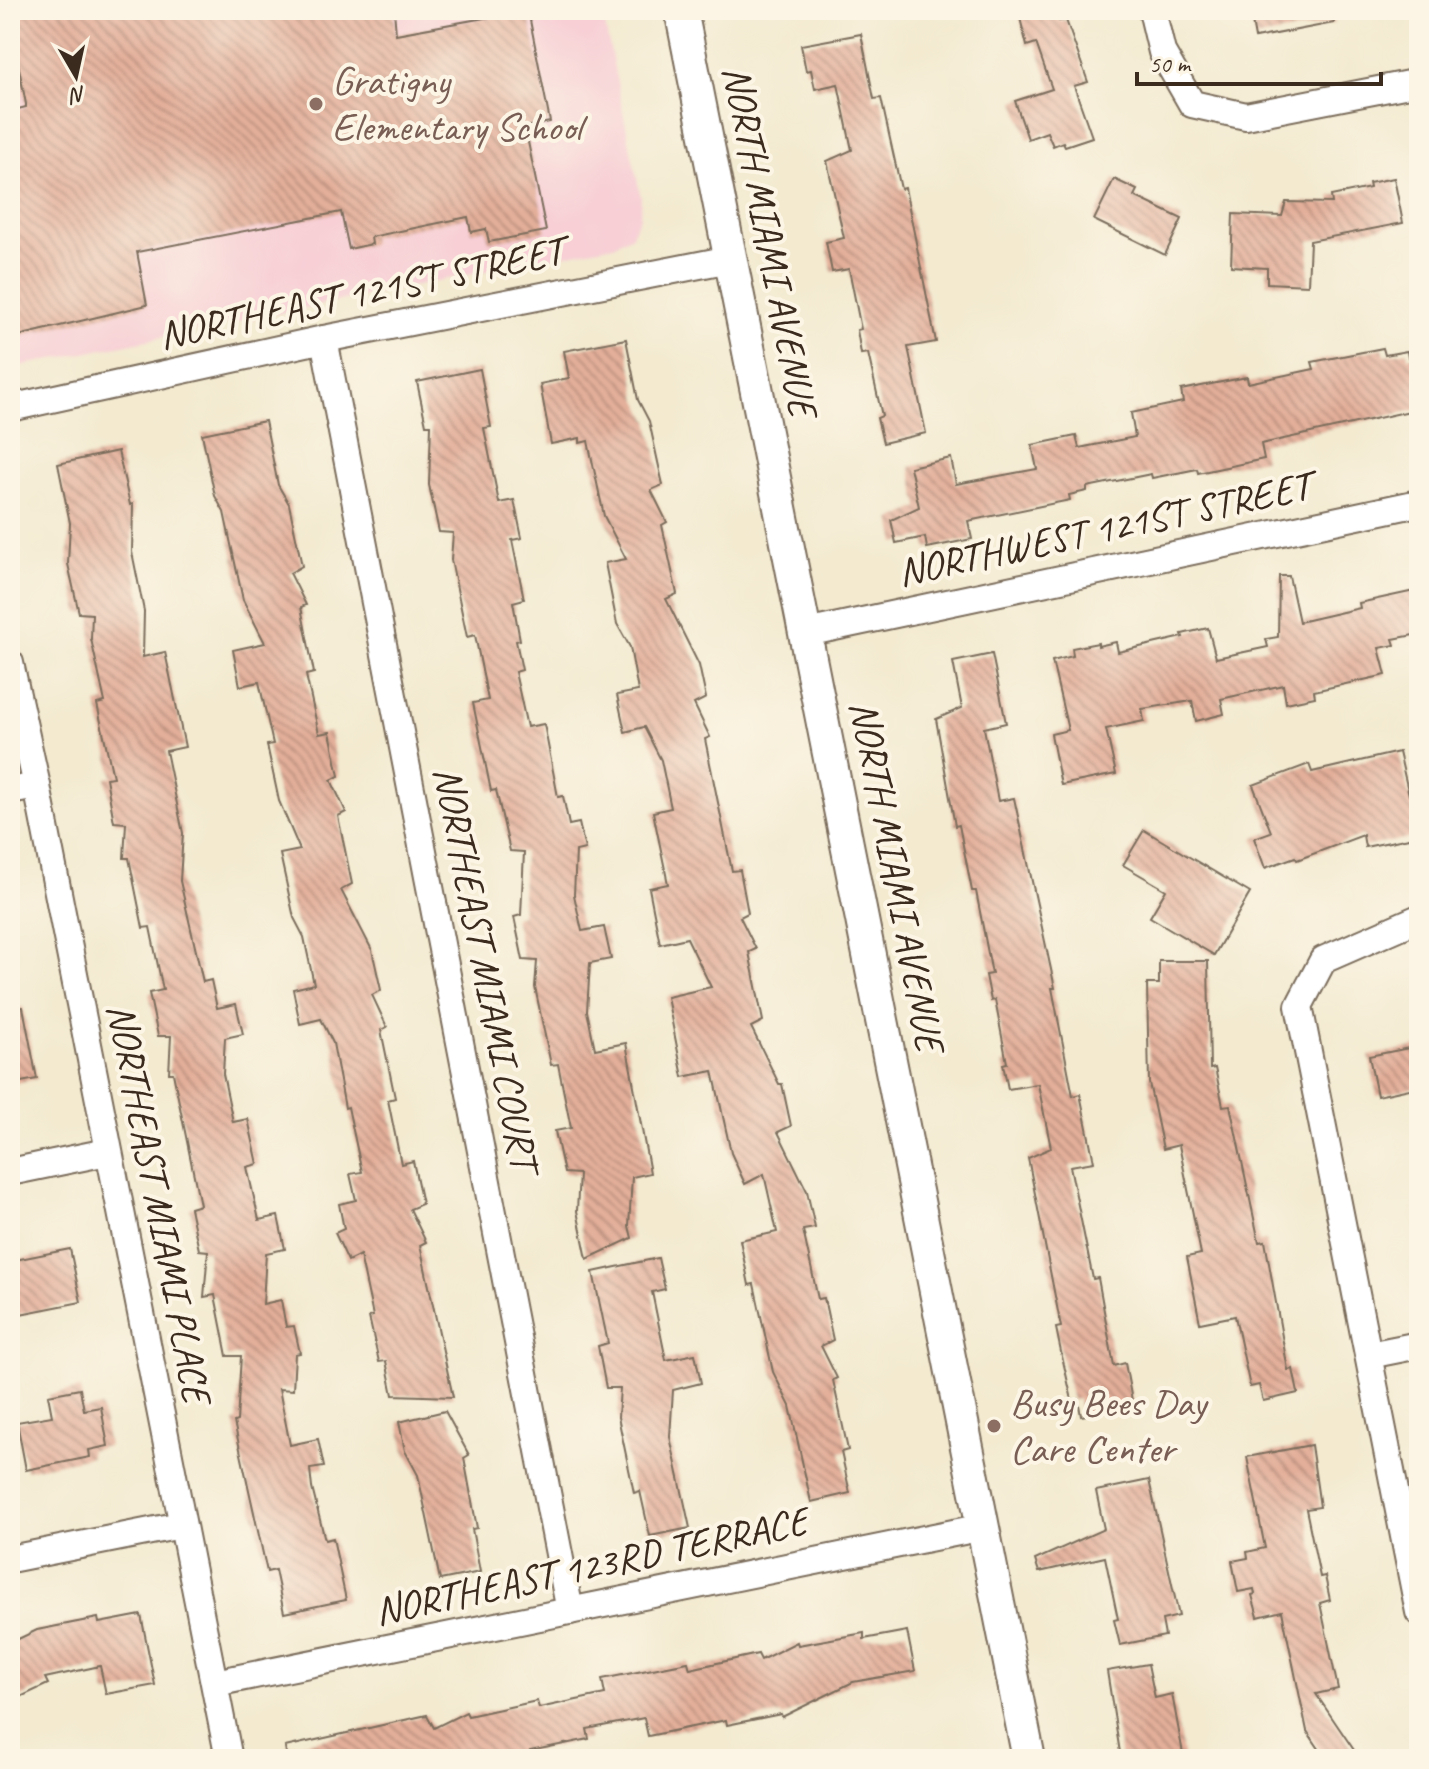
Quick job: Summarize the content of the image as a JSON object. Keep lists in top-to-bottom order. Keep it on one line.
{"streets":{"street":["NORTH MIAMI AVENUE","NORTHEAST 121ST STREET","NORTHWEST 121ST STREET","NORTHEAST MIAMI COURT","NORTHEAST MIAMI PLACE","NORTHEAST 123RD TERRACE"]},"crossings":[["NORTH MIAMI AVENUE","NORTHEAST 121ST STREET"],["NORTH MIAMI AVENUE","NORTHWEST 121ST STREET"],["NORTH MIAMI AVENUE","NORTHEAST 123RD TERRACE"],["NORTHEAST 121ST STREET","NORTHEAST MIAMI COURT"],["NORTHEAST MIAMI COURT","NORTHEAST 123RD TERRACE"],["NORTHEAST MIAMI PLACE","NORTHEAST 123RD TERRACE"]],"places":["Gratigny Elementary School","Busy Bees Day Care Center"],"scale_bar":"50 m","north":"bottom"}
